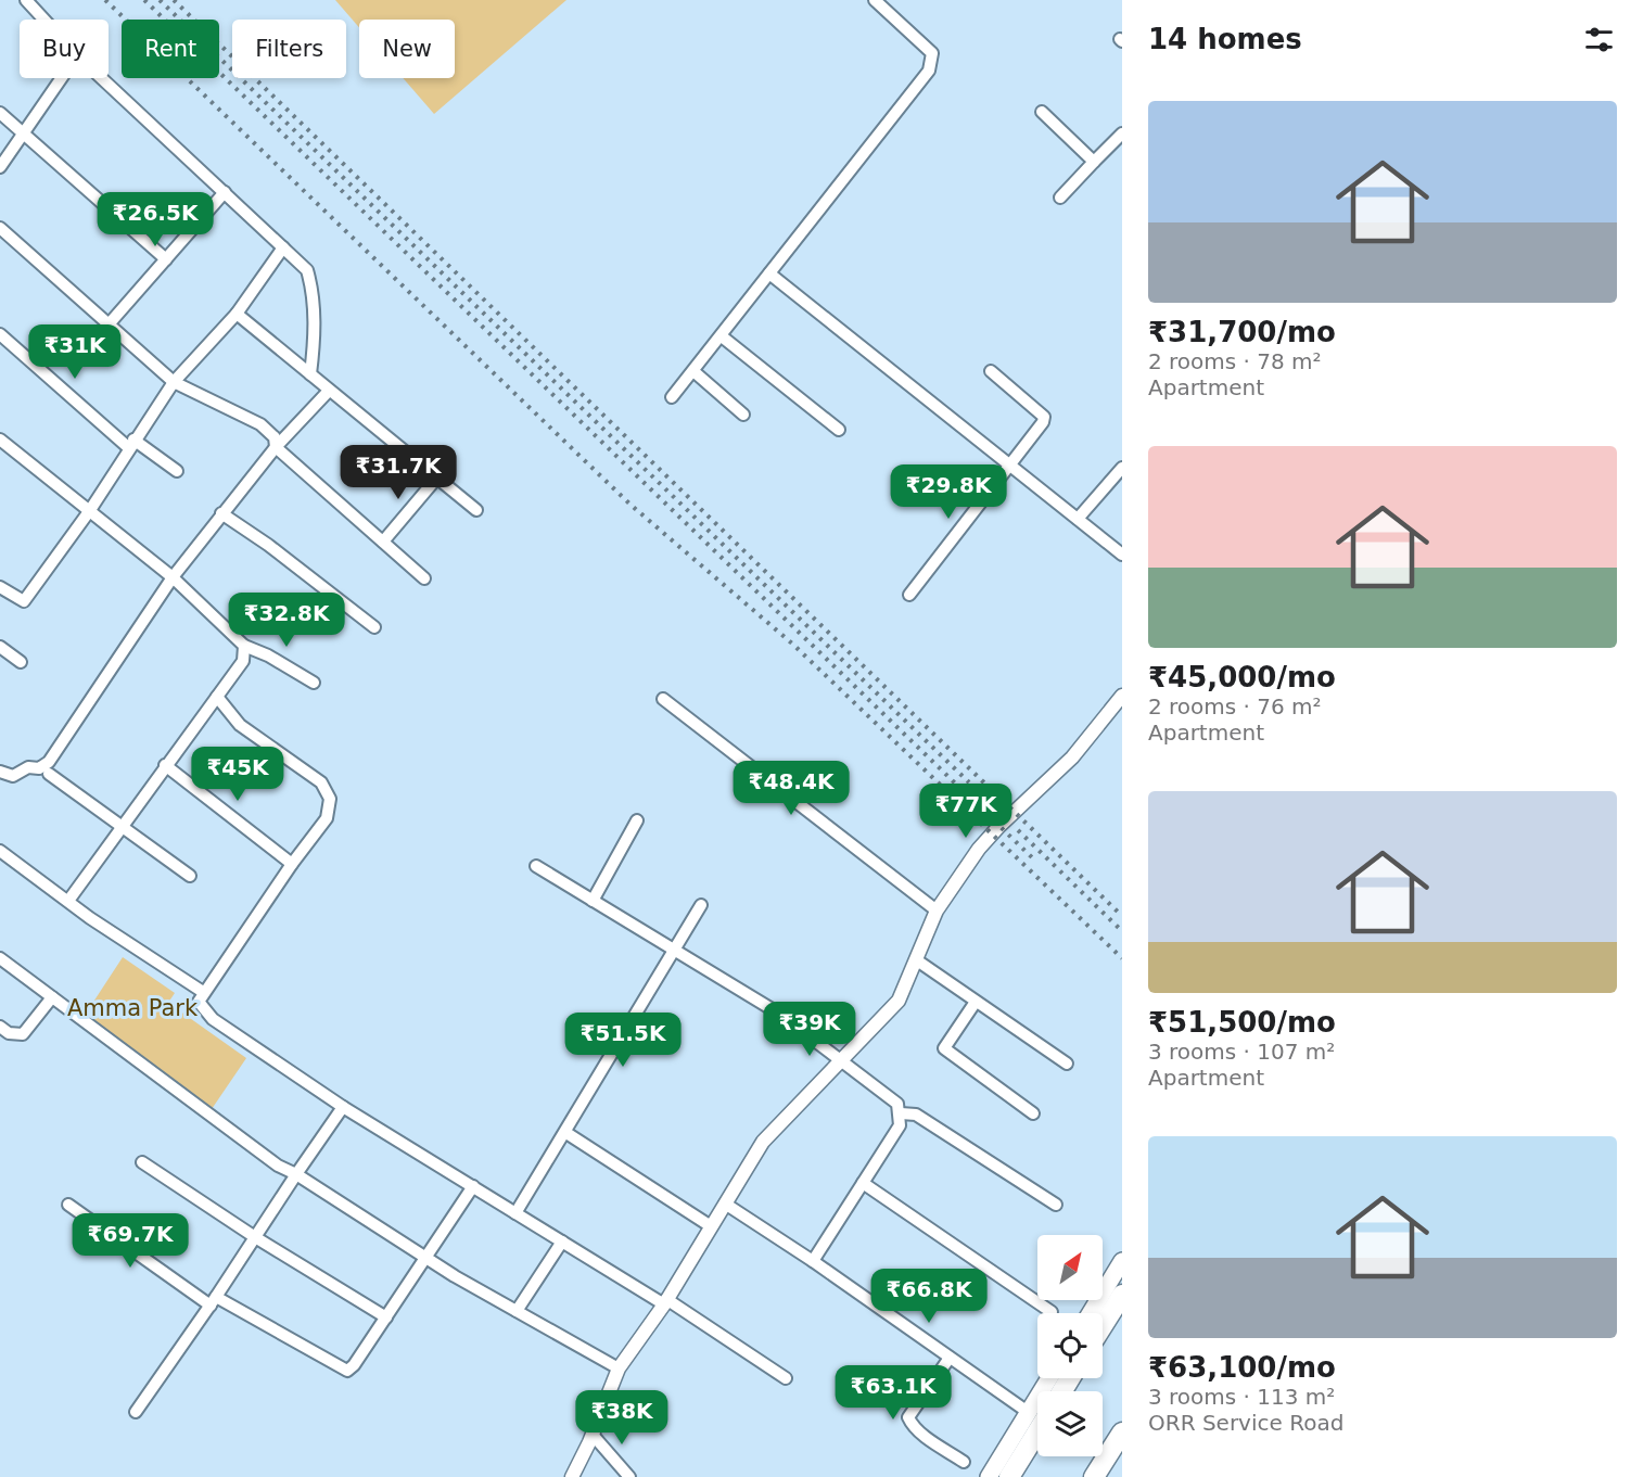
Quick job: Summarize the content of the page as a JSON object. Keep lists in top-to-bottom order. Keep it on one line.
{"parks":["Amma Park"],"north":"top right","page":{"heading":"14 homes","chip":["Buy","Rent","Filters","New"],"list":[{"name":"₹31,700/mo","note":"2 rooms · 78 m² · Apartment"},{"name":"₹45,000/mo","note":"2 rooms · 76 m² · Apartment"},{"name":"₹51,500/mo","note":"3 rooms · 107 m² · Apartment"},{"name":"₹63,100/mo","note":"3 rooms · 113 m² · ORR Service Road"}],"price":["₹26.5K","₹31K","₹31.7K","₹29.8K","₹32.8K","₹45K","₹48.4K","₹77K","₹39K","₹51.5K","₹69.7K","₹66.8K","₹63.1K","₹38K"]}}
